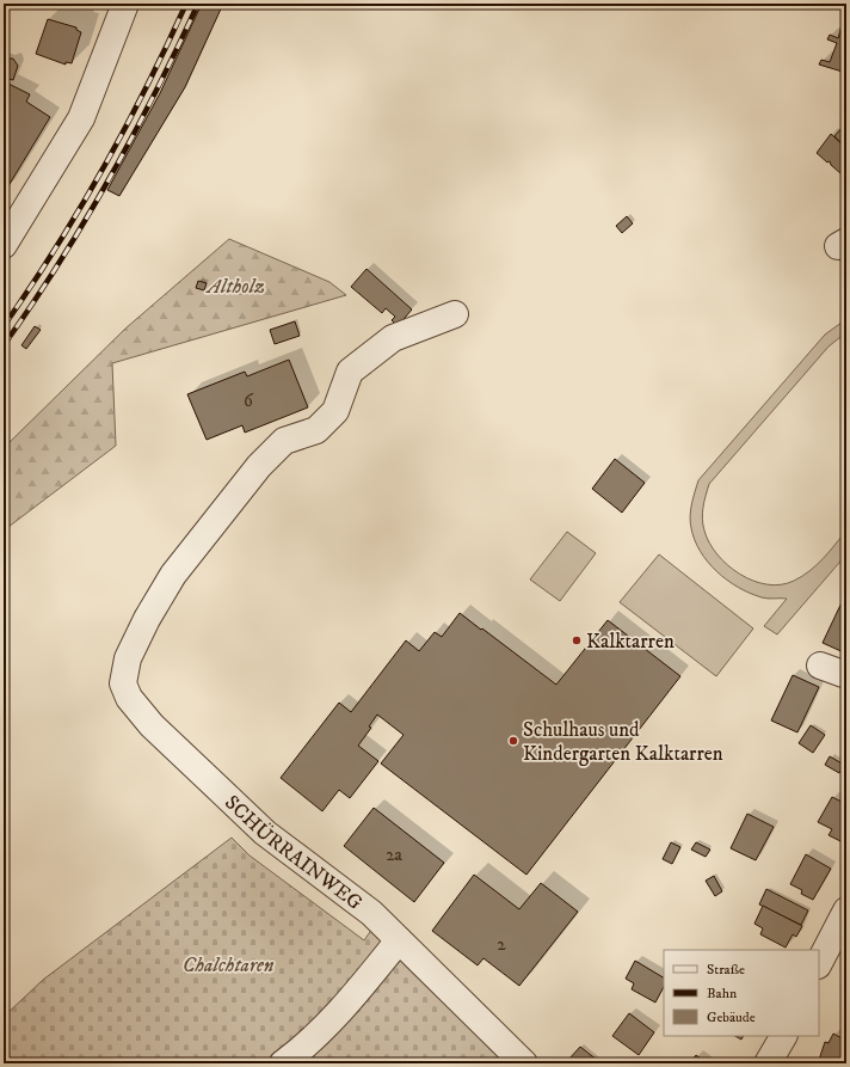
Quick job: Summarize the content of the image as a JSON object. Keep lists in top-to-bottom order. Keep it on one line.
{"streets":{"street":["SCHÜRRAINWEG"]},"parks":["Altholz","Chalchtaren"],"places":["Kalktarren","Schulhaus und Kindergarten Kalktarren"],"house_numbers":["6","2a","2"],"legend":["Straße","Bahn","Gebäude"]}
